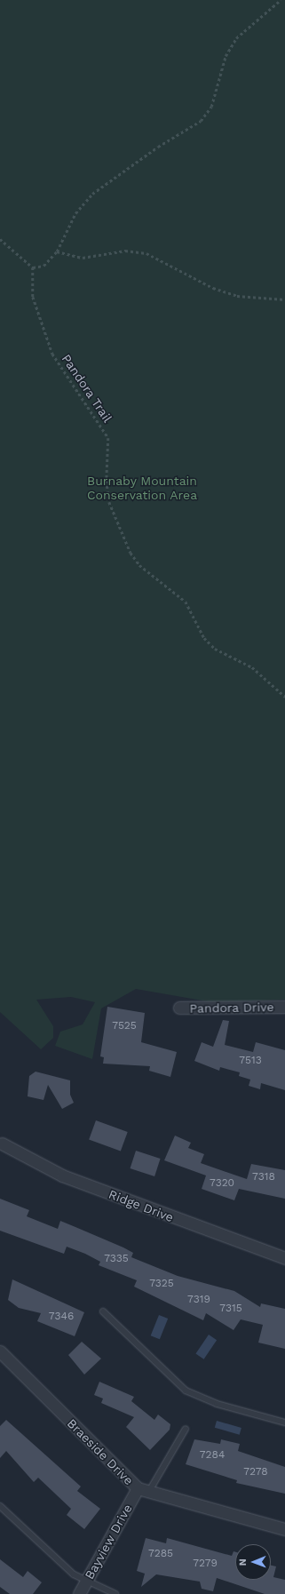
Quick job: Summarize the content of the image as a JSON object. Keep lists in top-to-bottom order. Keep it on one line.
{"streets":{"street":["Pandora Drive","Ridge Drive","Braeside Drive","Bayview Drive"],"path":["Pandora Trail"]},"crossings":[["Braeside Drive","Bayview Drive"]],"parks":["Burnaby Mountain Conservation Area"],"house_numbers":["7525","7513","7318","7320","7335","7325","7319","7315","7346","7284","7278","7285","7279"],"north":"left"}
